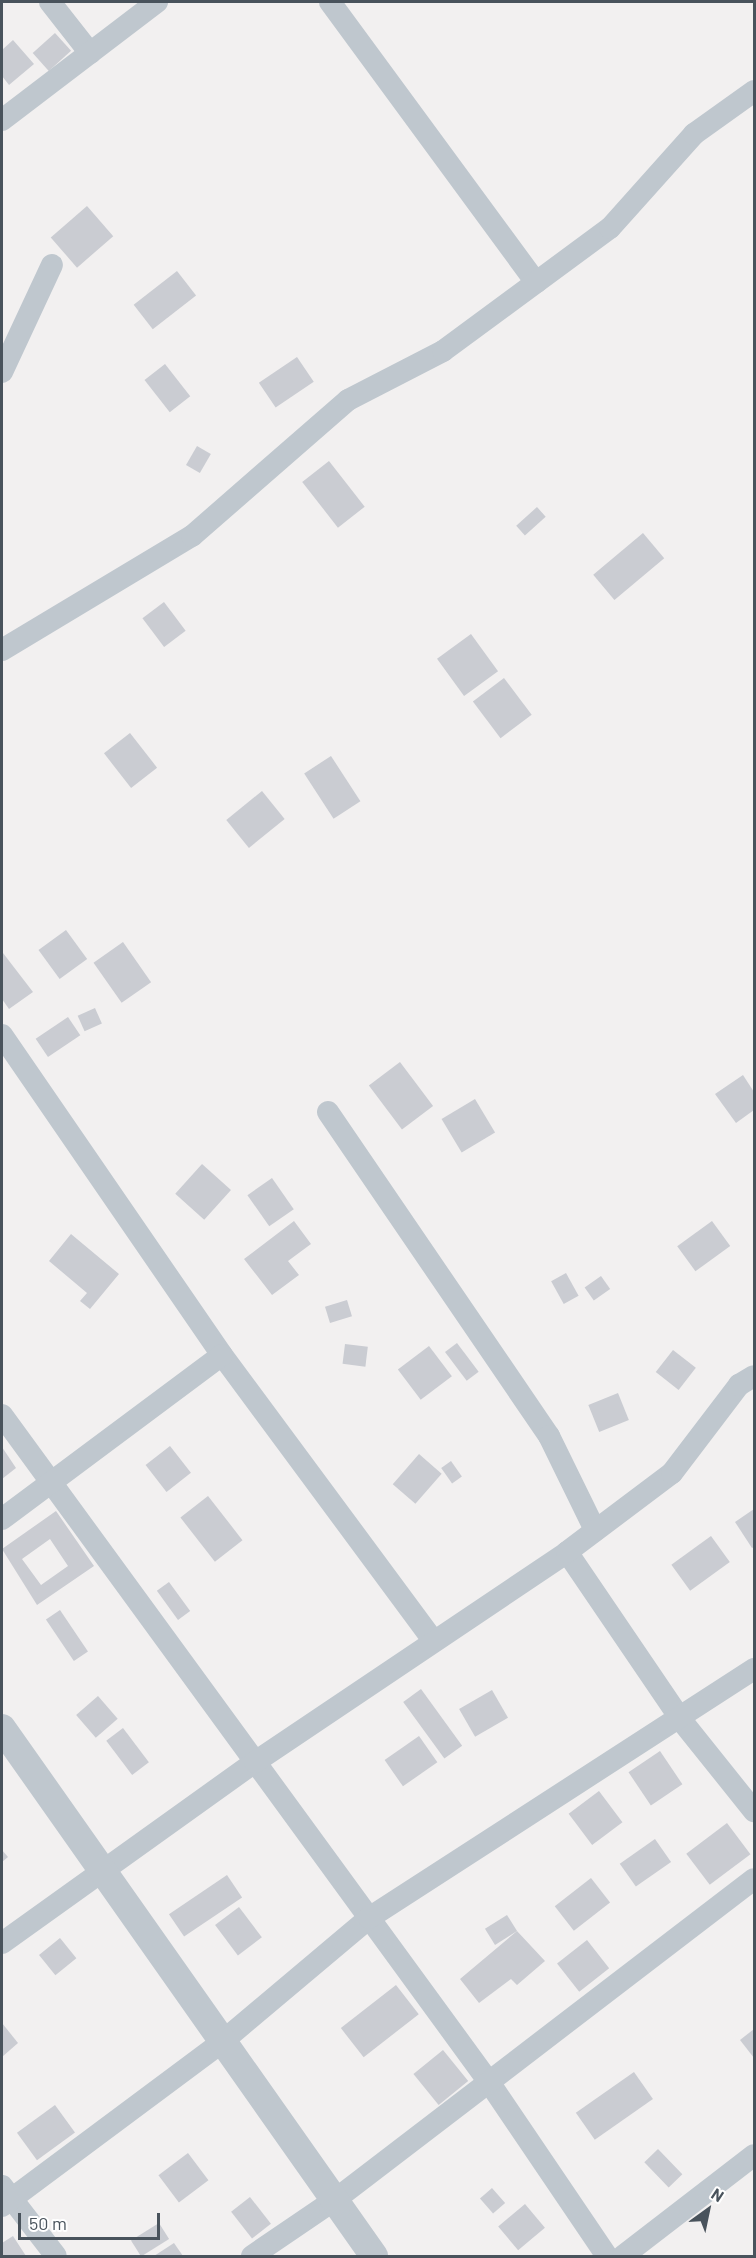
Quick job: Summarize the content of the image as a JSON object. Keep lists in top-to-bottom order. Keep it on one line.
{"scale_bar":"50 m","north":"top right"}
